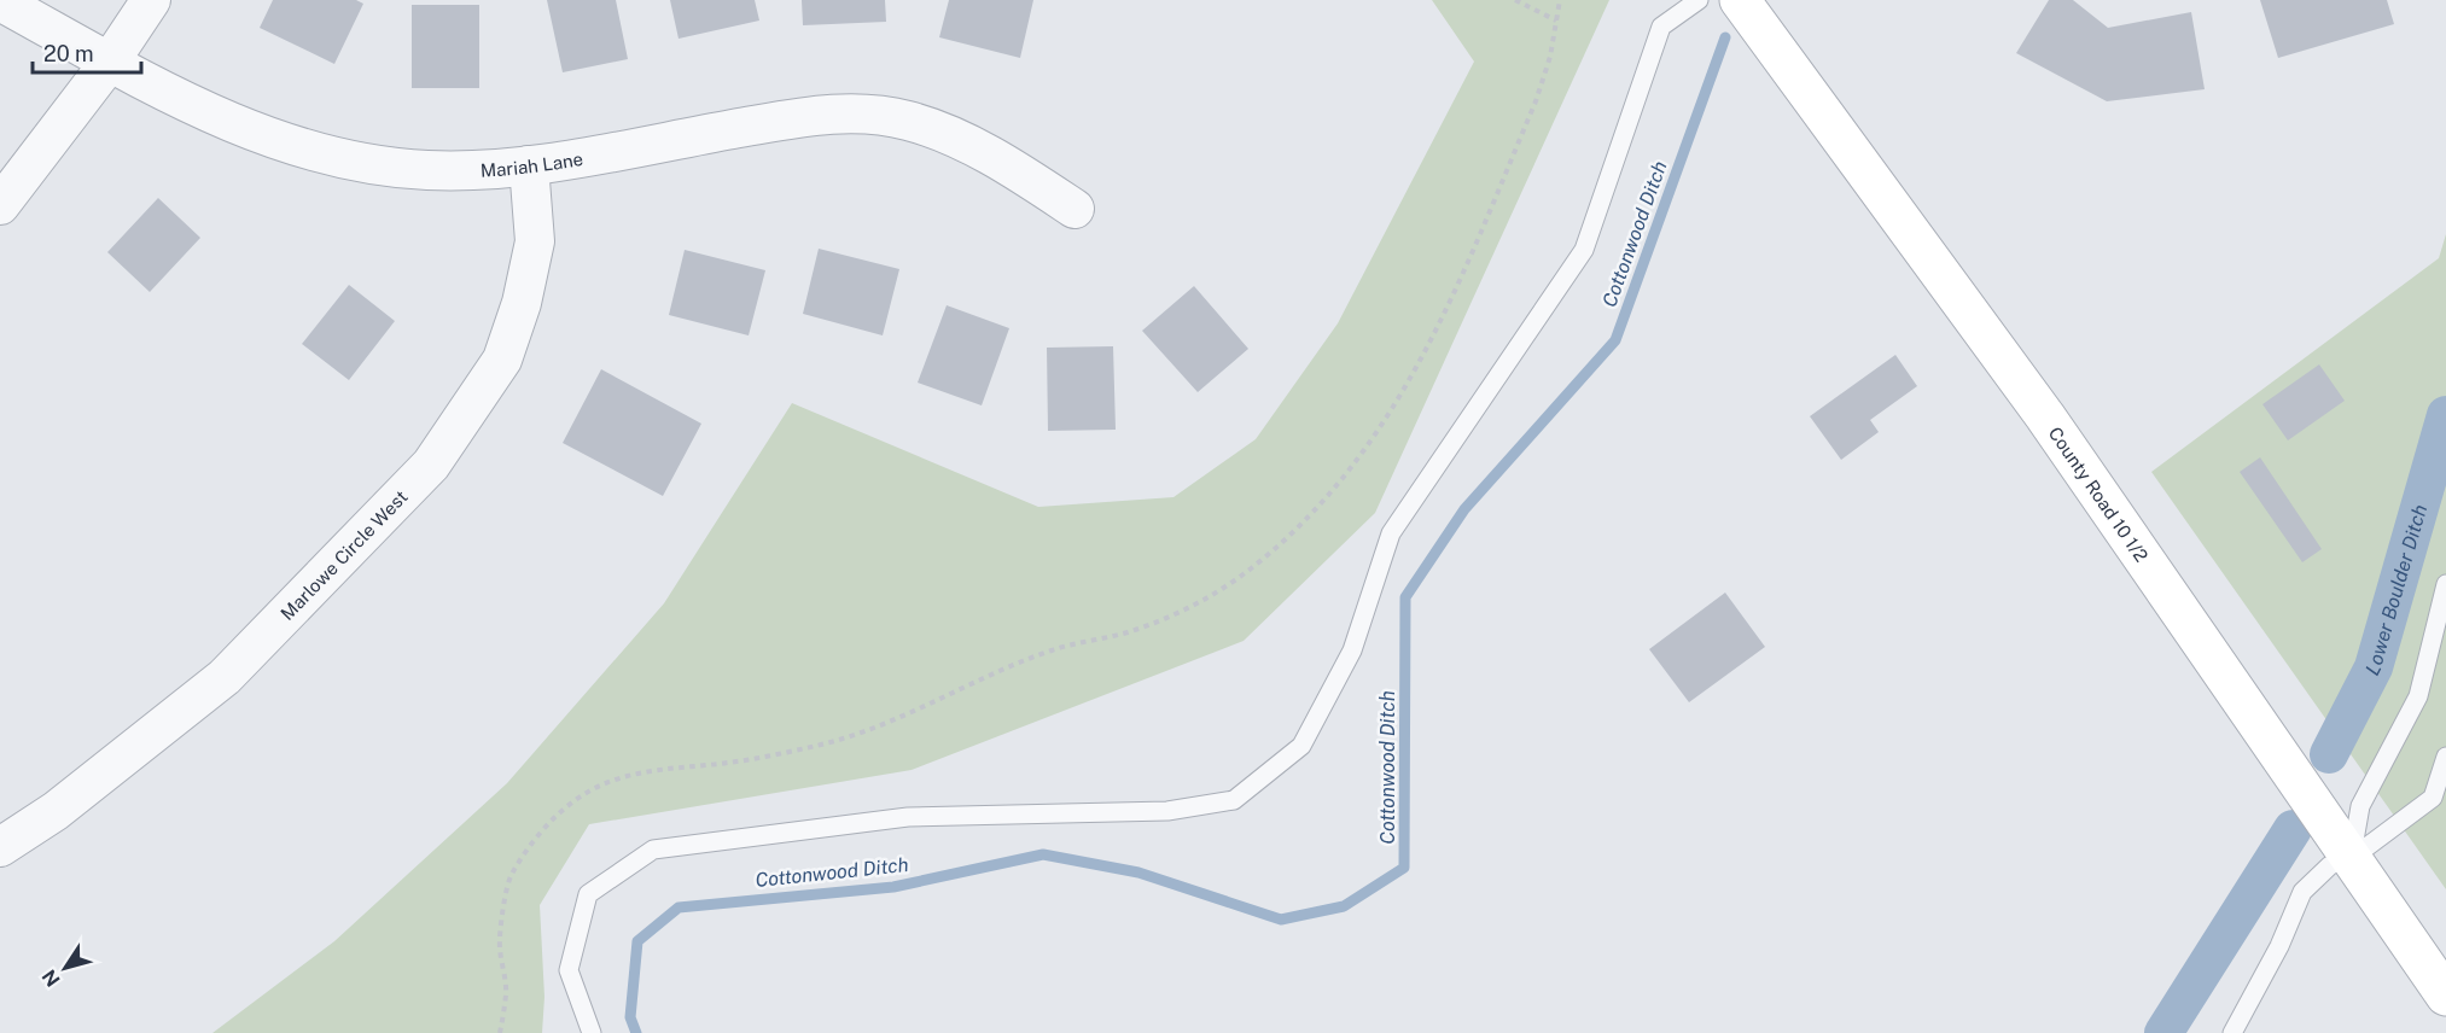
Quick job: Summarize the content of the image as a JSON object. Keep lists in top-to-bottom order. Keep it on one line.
{"streets":{"street":["Mariah Lane","County Road 10 1/2","Marlowe Circle West"]},"crossings":[["Mariah Lane","Marlowe Circle West"]],"water":["Cottonwood Ditch","Lower Boulder Ditch"],"scale_bar":"20 m","north":"bottom left"}
